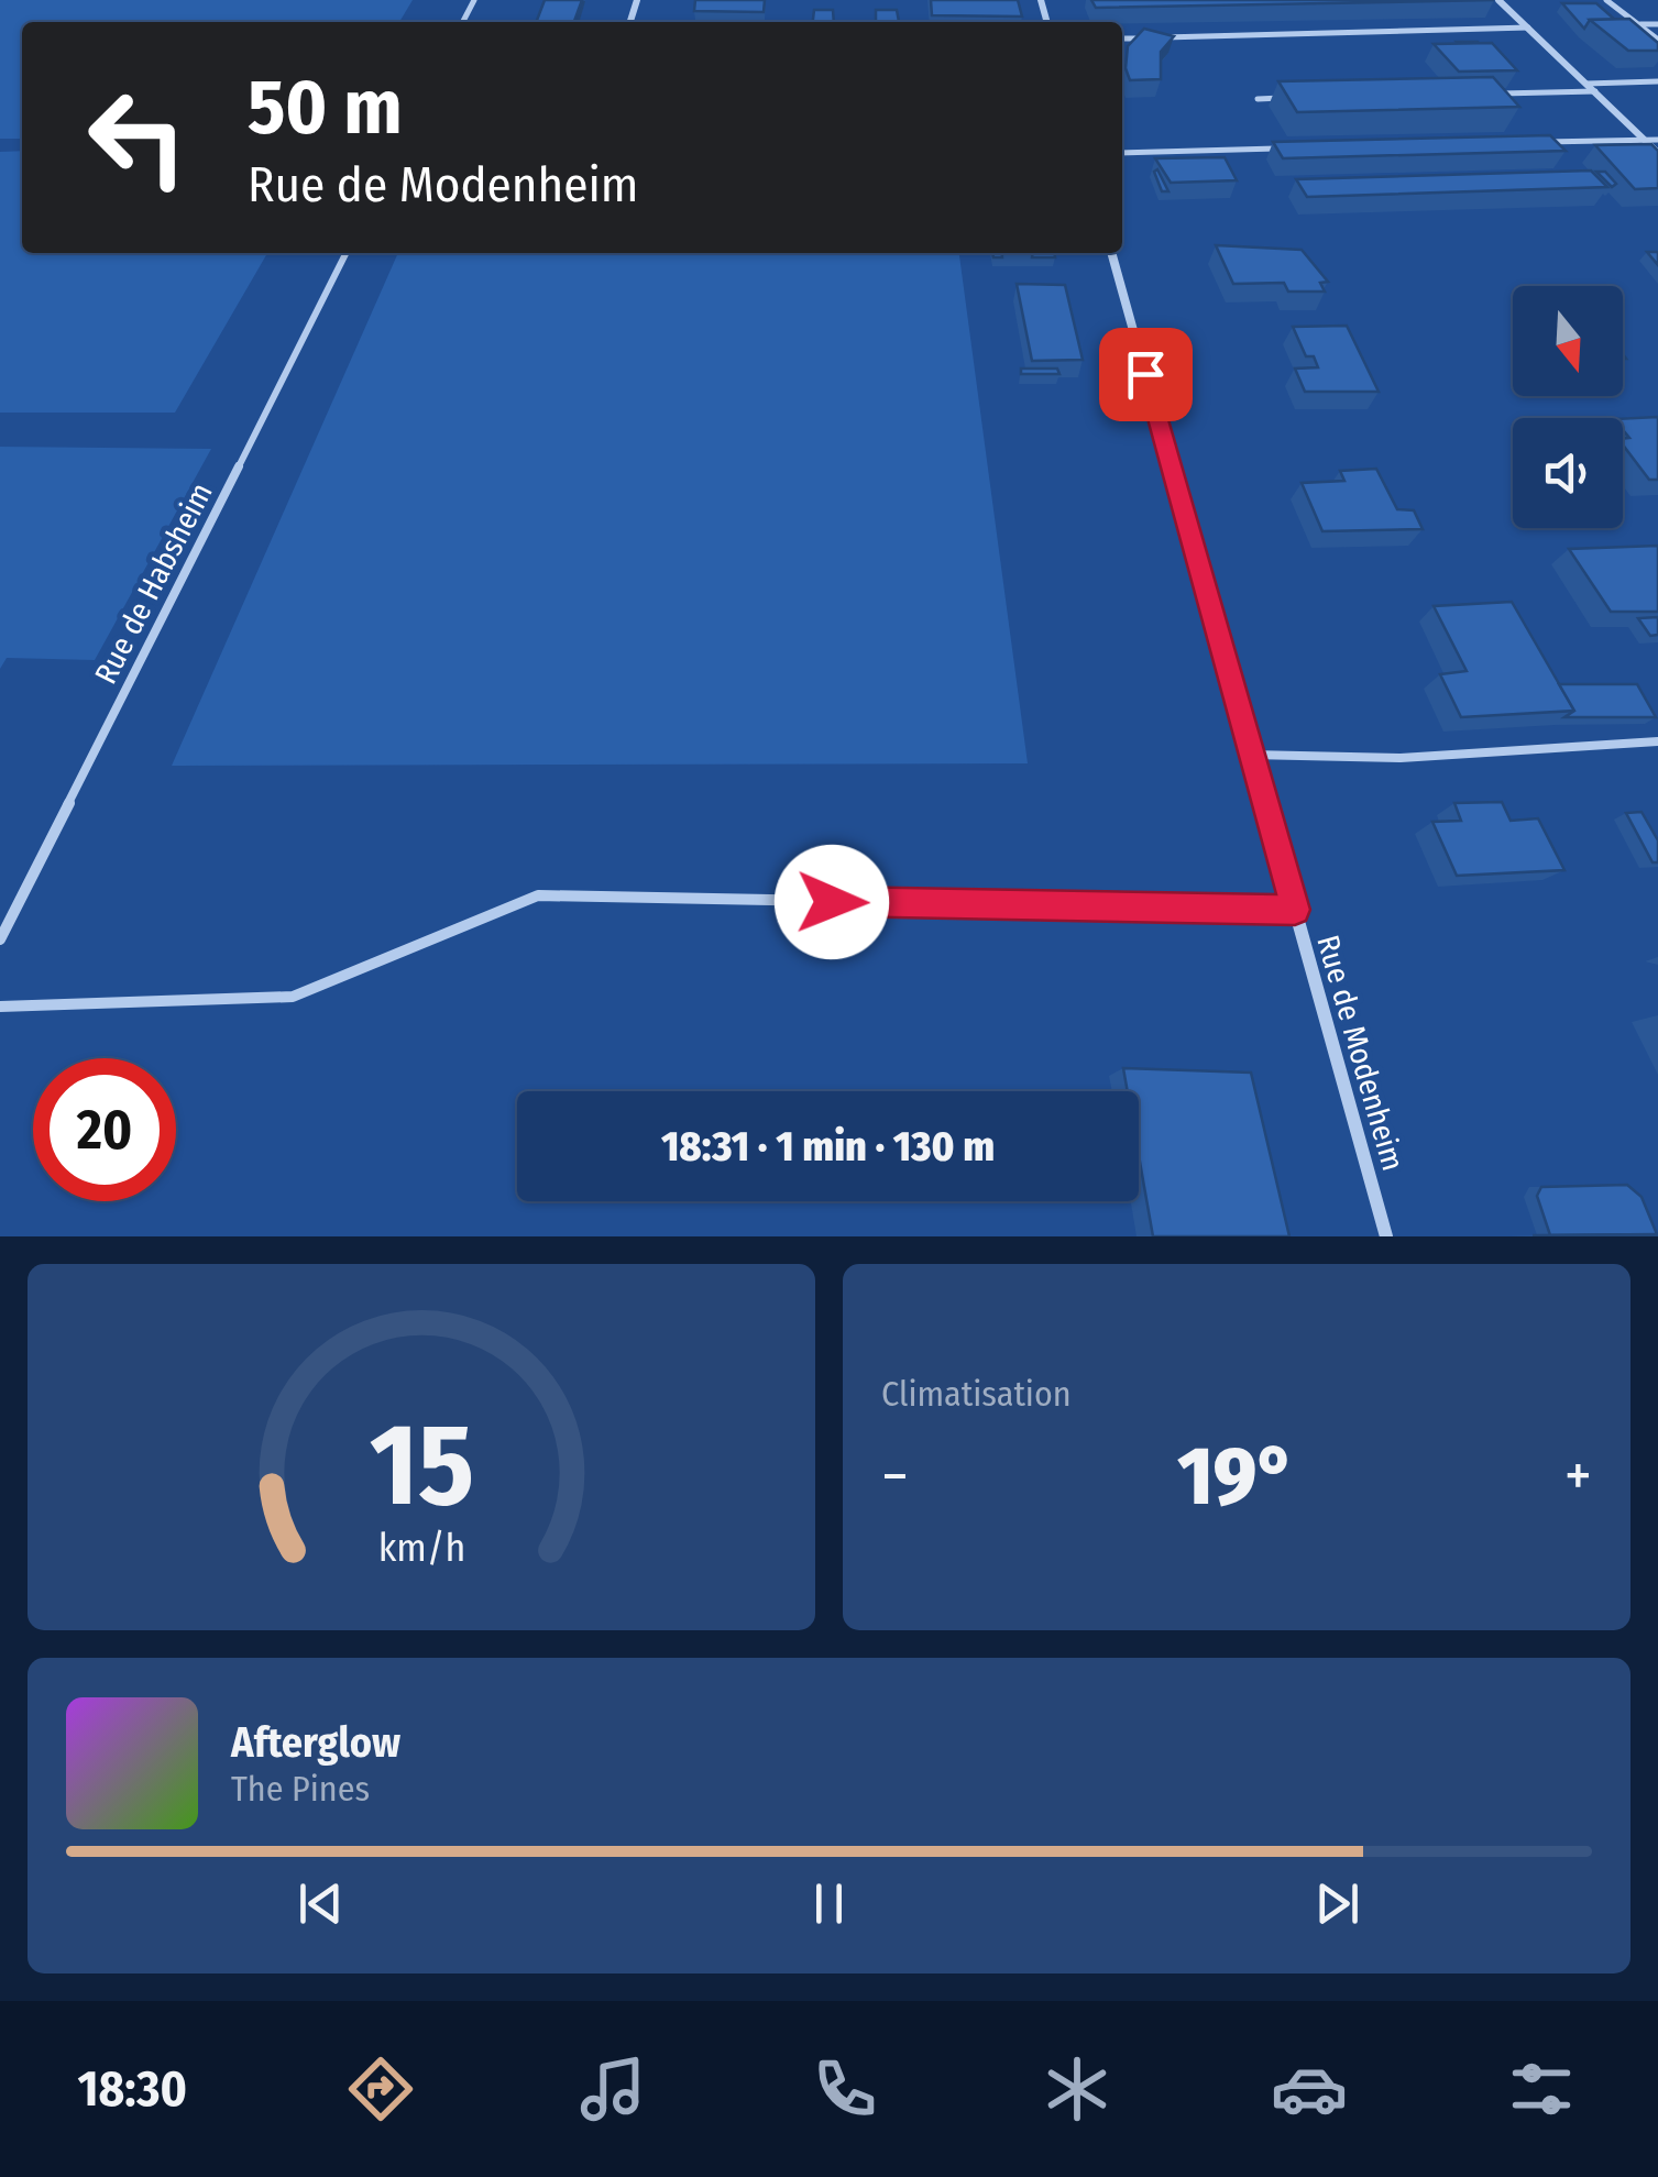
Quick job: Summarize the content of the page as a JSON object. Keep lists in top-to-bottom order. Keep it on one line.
{"streets":{"street":["Rue de Modenheim"],"lane":["Rue de Habsheim"]},"north":"bottom","page":{"turn":["50 m","Rue de Modenheim"],"limit":"20","trip":"18:31 · 1 min · 130 m","tile":"Climatisation","heat":["−","19°","+"],"song":["Afterglow","The Pines"],"tabs":"18:30","gauge":["15","km/h"]}}
